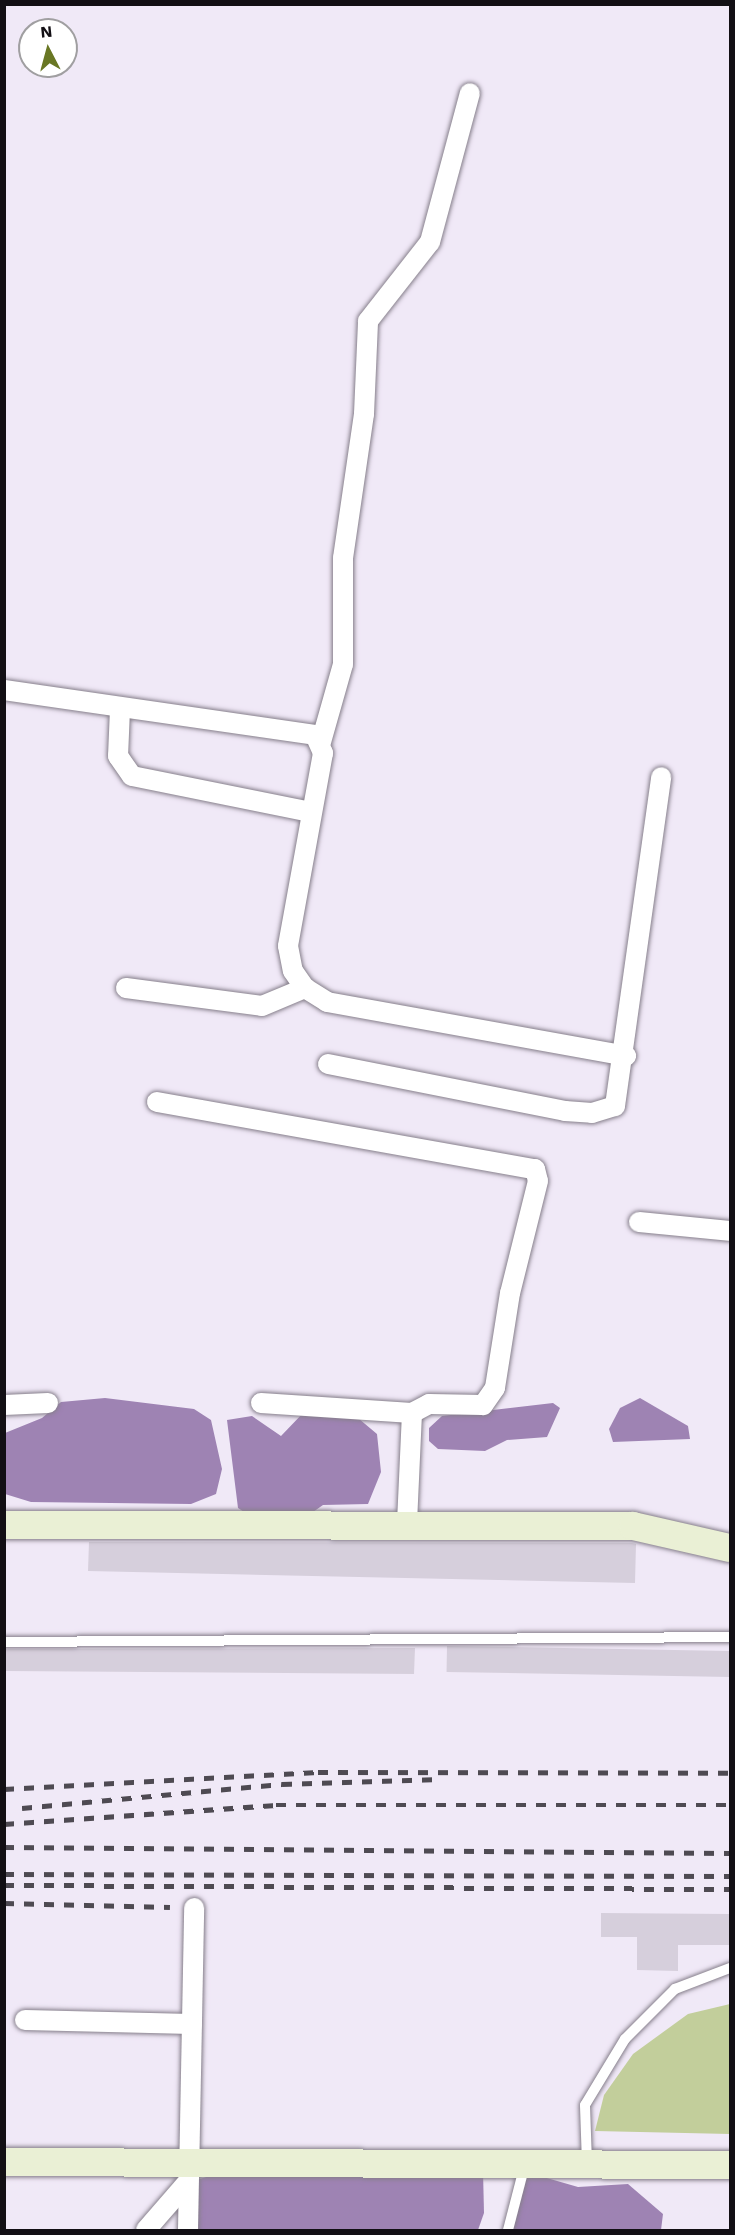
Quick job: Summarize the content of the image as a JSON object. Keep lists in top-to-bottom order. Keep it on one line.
{"north":"top"}
